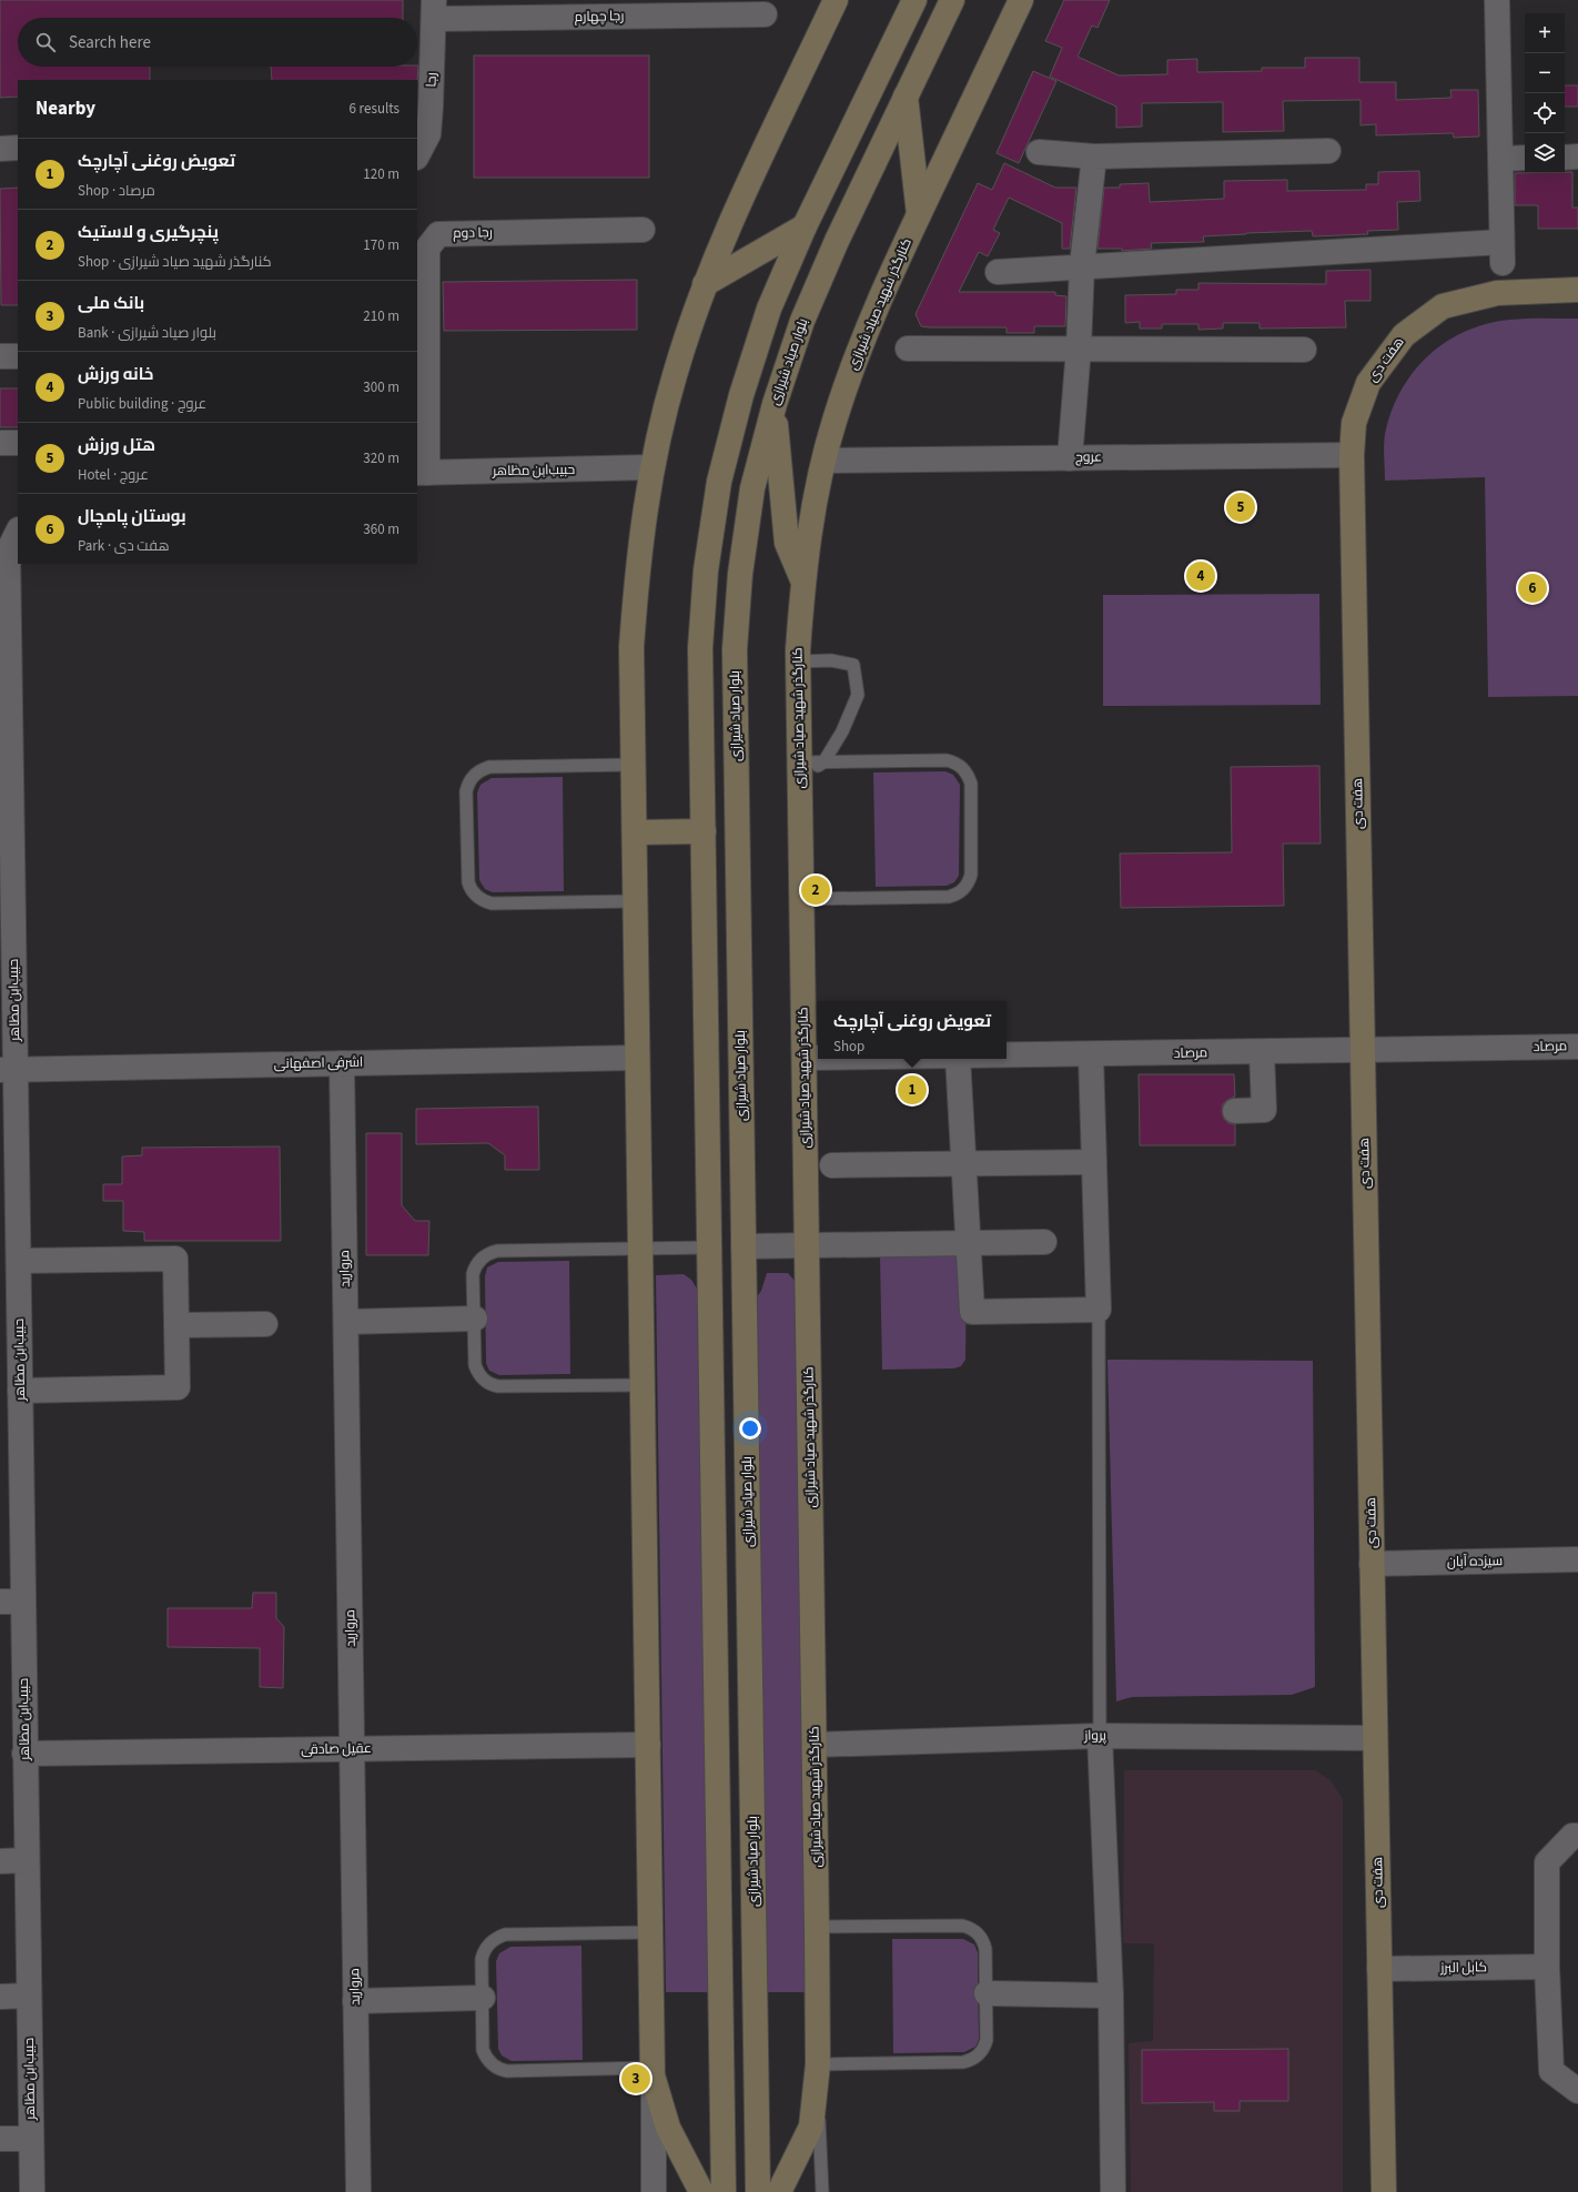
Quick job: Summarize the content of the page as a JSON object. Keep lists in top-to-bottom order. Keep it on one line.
{"streets":{"main road":["کنارگذر شهید صیاد شیرازی","هفت دی","بلوار صیاد شیرازی"],"street":["رجا چهارم","رجا","رجا دوم","عروج","حبیب‌ابن مظاهر","مرصاد","اشرفی اصفهانی","مروارید","سیزده آبان","پرواز","عقیل صادقی","کابل البرز"]},"crossings":[["رجا چهارم","رجا"],["رجا دوم","حبیب‌ابن مظاهر"],["کنارگذر شهید صیاد شیرازی","عروج"],["کنارگذر شهید صیاد شیرازی","مرصاد"],["کنارگذر شهید صیاد شیرازی","پرواز"],["هفت دی","عروج"],["هفت دی","مرصاد"],["هفت دی","سیزده آبان"],["هفت دی","پرواز"],["هفت دی","کابل البرز"],["حبیب‌ابن مظاهر","اشرفی اصفهانی"],["حبیب‌ابن مظاهر","عقیل صادقی"],["اشرفی اصفهانی","مروارید"],["مروارید","عقیل صادقی"]],"page":{"map_buttons":["+","−"],"search":"Search here","heading":["Nearby","6 results"],"list":[{"mark":"1","name":"تعویض روغنی آچارچک","note":"Shop · مرصاد","value":"120 m"},{"mark":"2","name":"پنچرگیری و لاستیک","note":"Shop · کنارگذر شهید صیاد شیرازی","value":"170 m"},{"mark":"3","name":"بانک ملی","note":"Bank · بلوار صیاد شیرازی","value":"210 m"},{"mark":"4","name":"خانه ورزش","note":"Public building · عروج","value":"300 m"},{"mark":"5","name":"هتل ورزش","note":"Hotel · عروج","value":"320 m"},{"mark":"6","name":"بوستان پامچال","note":"Park · هفت دی","value":"360 m"}],"pins":["5","4","6","2","1","3"],"popup":["تعویض روغنی آچارچک","Shop"]}}
